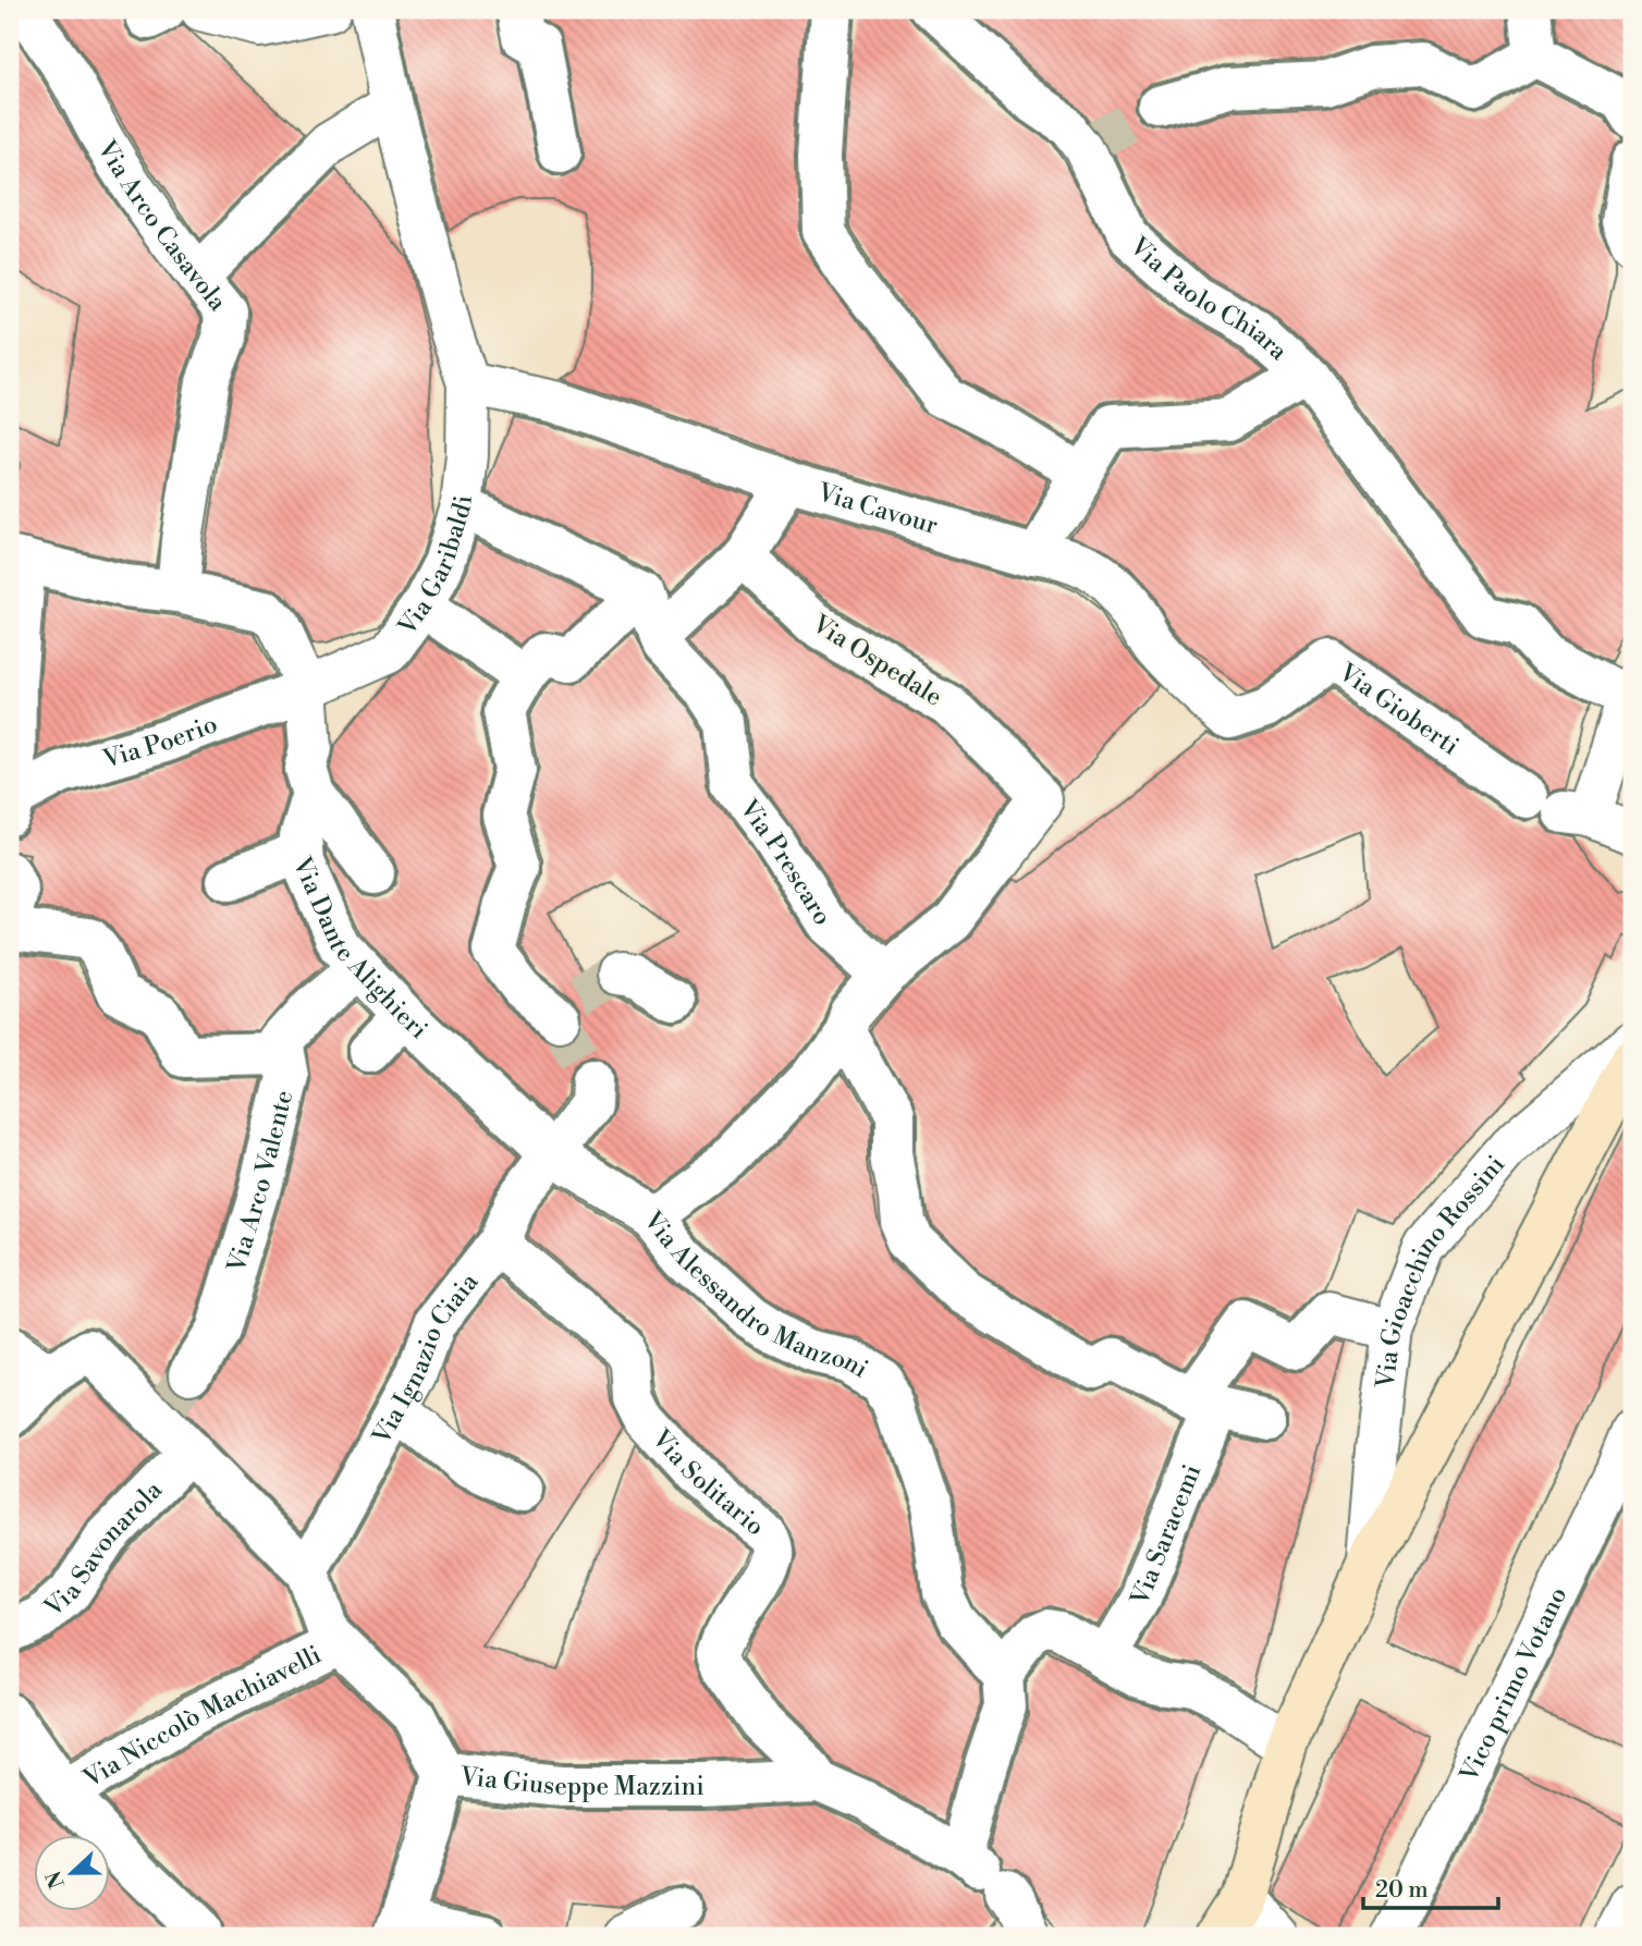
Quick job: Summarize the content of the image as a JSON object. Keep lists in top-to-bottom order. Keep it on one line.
{"streets":{"street":["Via Arco Casavola","Via Paolo Chiara","Via Cavour","Via Garibaldi","Via Ospedale","Via Gioberti","Via Poerio","Via Prescaro","Via Dante Alighieri","Via Arco Valente","Via Gioacchino Rossini","Via Alessandro Manzoni","Via Ignazio Ciaia","Via Solitario","Via Saracemi","Via Savonarola","Vico primo Votano","Via Niccolò Machiavelli","Via Giuseppe Mazzini"]},"crossings":[["Via Cavour","Via Garibaldi"],["Via Cavour","Via Gioberti"],["Via Garibaldi","Via Poerio"],["Via Garibaldi","Via Dante Alighieri"],["Via Ospedale","Via Prescaro"],["Via Poerio","Via Dante Alighieri"],["Via Dante Alighieri","Via Arco Valente"],["Via Dante Alighieri","Via Alessandro Manzoni"],["Via Dante Alighieri","Via Ignazio Ciaia"],["Via Gioacchino Rossini","Via Saracemi"],["Via Alessandro Manzoni","Via Ignazio Ciaia"],["Via Ignazio Ciaia","Via Solitario"],["Via Ignazio Ciaia","Via Giuseppe Mazzini"],["Via Solitario","Via Giuseppe Mazzini"],["Via Savonarola","Via Giuseppe Mazzini"],["Via Niccolò Machiavelli","Via Giuseppe Mazzini"]],"scale_bar":"20 m","north":"left"}
